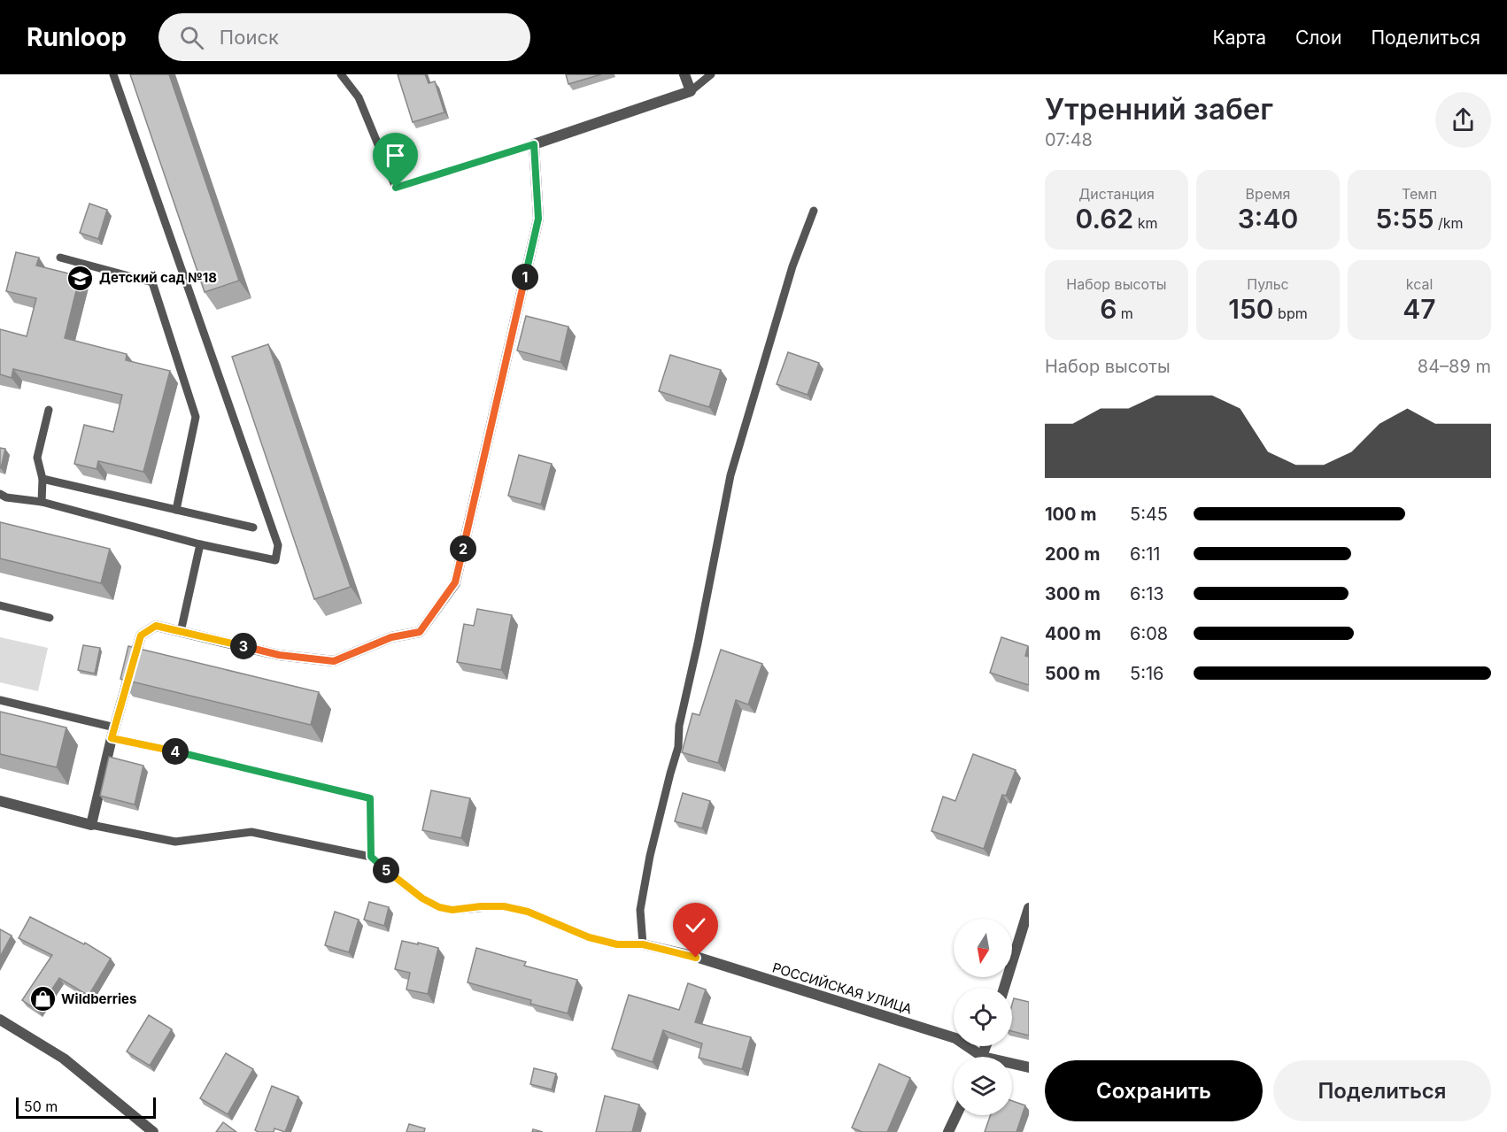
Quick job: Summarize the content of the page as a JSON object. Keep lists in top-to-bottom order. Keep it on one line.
{"streets":{"street":["РОССИЙСКАЯ УЛИЦА"]},"places":{"school or university":["Детский сад №18"],"shop":["Wildberries"]},"scale_bar":"50 m","north":"bottom","page":{"header":"Runloop","search":"Поиск","nav":["Карта","Слои","Поделиться"],"heading":["Утренний забег","07:48"],"stats":[["Дистанция","0.62 km"],["Время","3:40"],["Темп","5:55 /km"],["Набор высоты","6 m"],["Пульс","150 bpm"],["kcal","47"]],"pins":["1","2","3","4","5"],"chart":["Набор высоты","84–89 m"],"list":[{"name":"100 m","note":"5:45"},{"name":"200 m","note":"6:11"},{"name":"300 m","note":"6:13"},{"name":"400 m","note":"6:08"},{"name":"500 m","note":"5:16"}],"buttons":["Сохранить","Поделиться"],"scale":"50 m"}}
